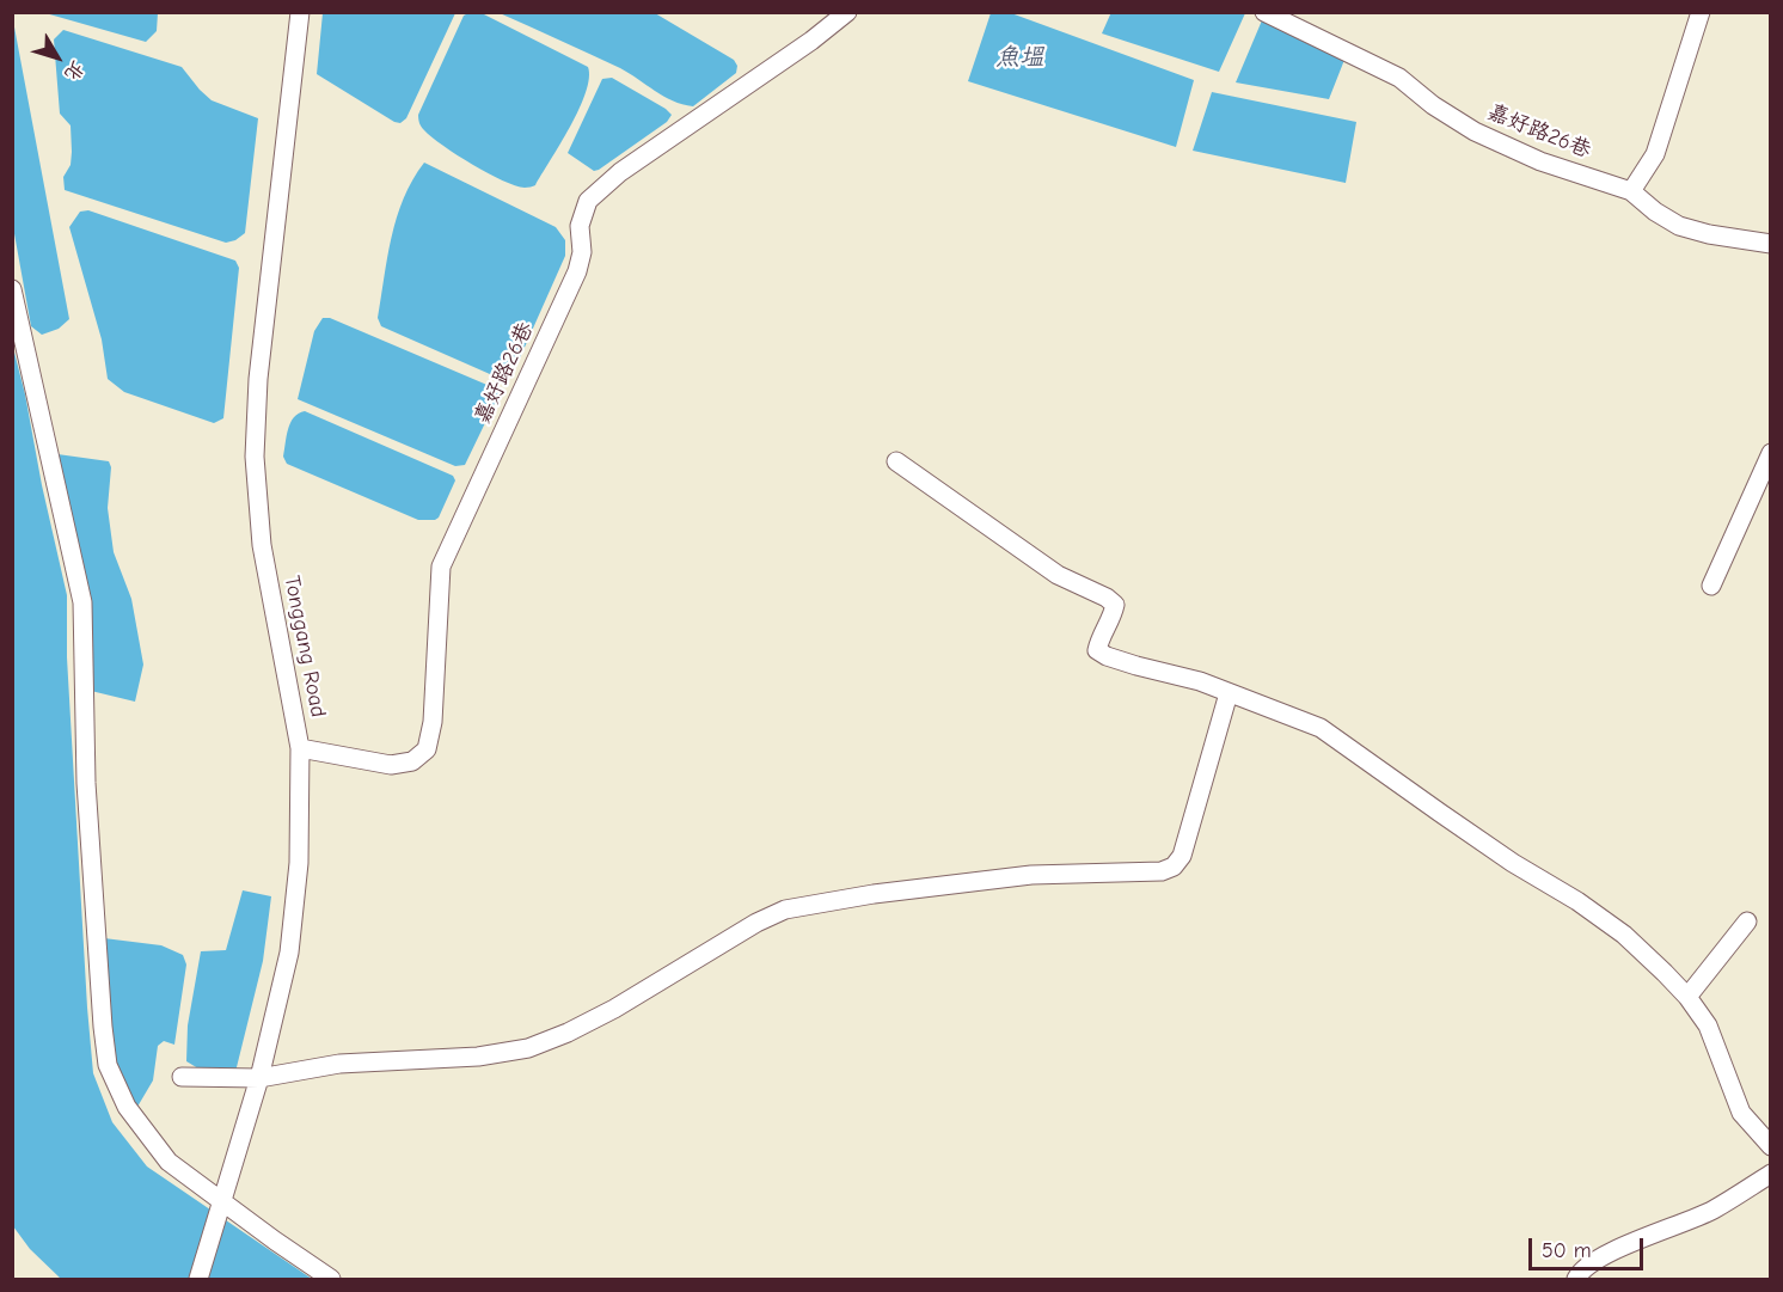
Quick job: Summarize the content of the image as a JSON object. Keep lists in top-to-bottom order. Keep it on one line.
{"streets":{"street":["嘉好路26巷","Tonggang Road"]},"crossings":[["嘉好路26巷","Tonggang Road"]],"water":["魚塭"],"scale_bar":"50 m","north":"bottom right"}
